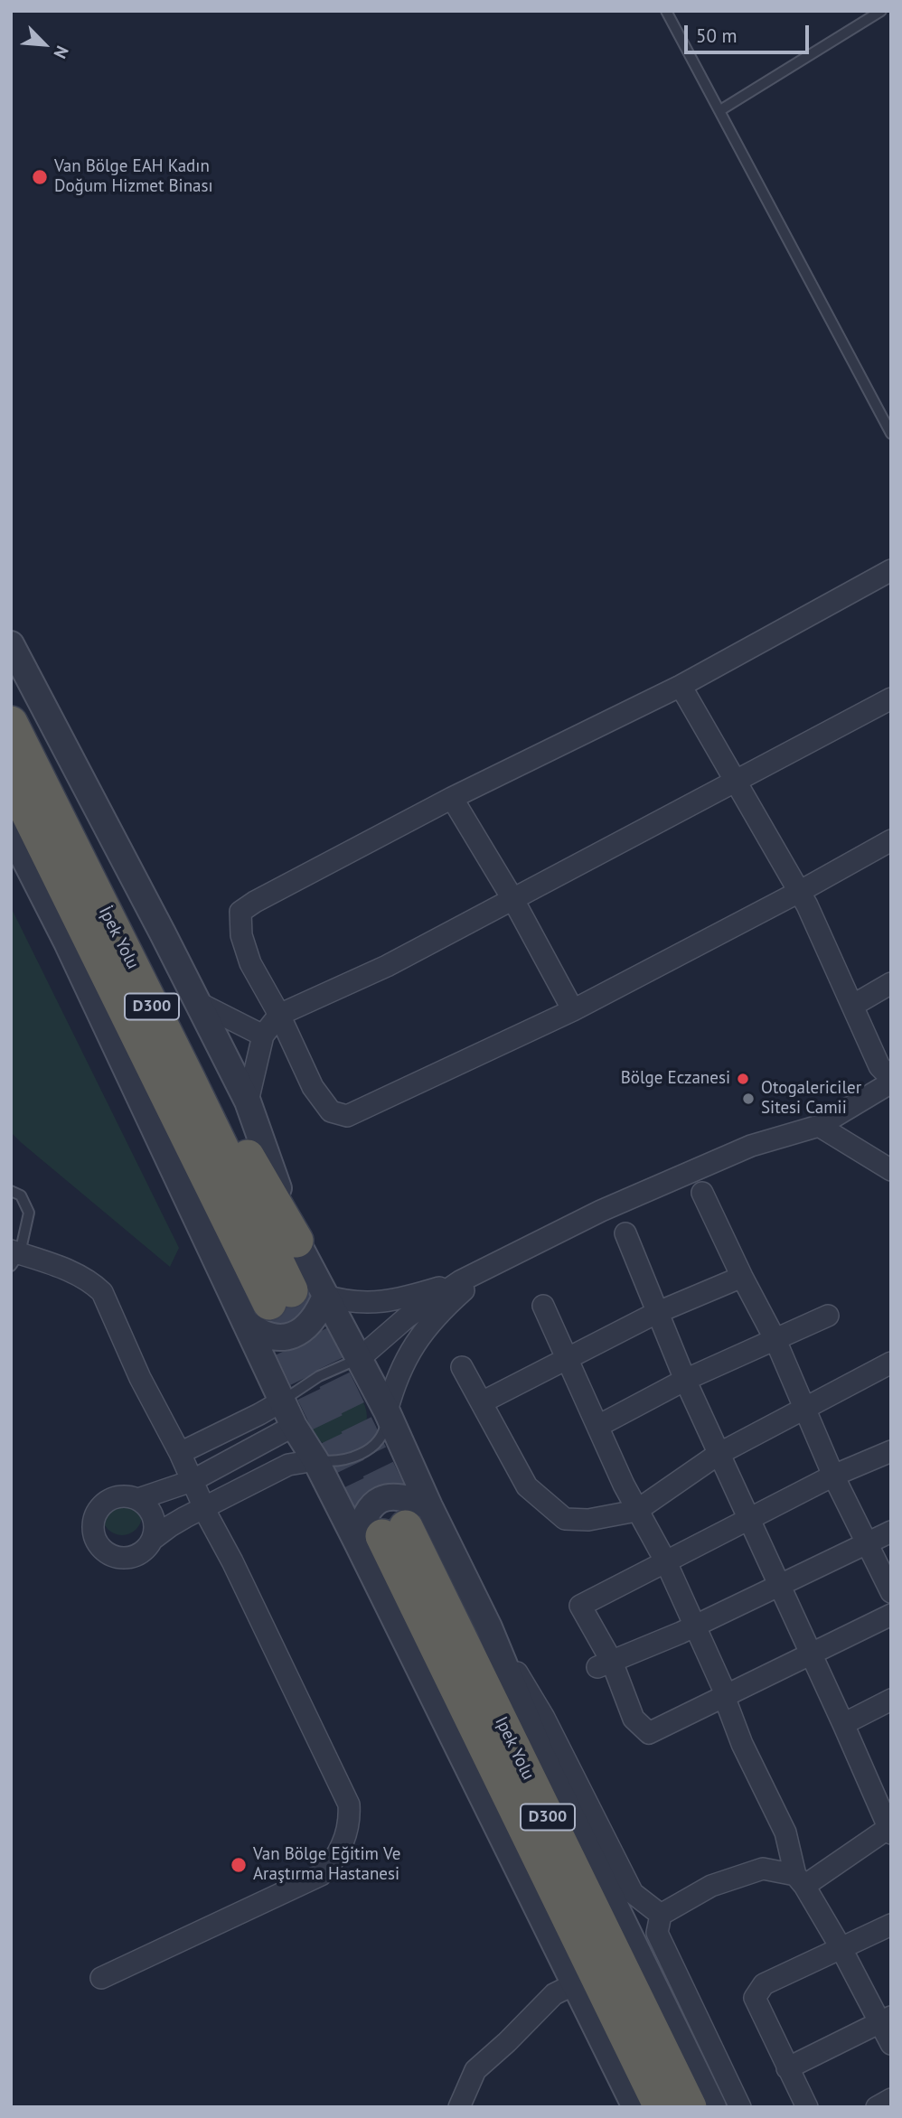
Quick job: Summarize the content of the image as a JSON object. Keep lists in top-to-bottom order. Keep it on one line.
{"streets":{"highway":["İpek Yolu","D300","Ipek Yolu"]},"places":["Van Bölge EAH Kadın Doğum Hizmet Binası","Bölge Eczanesi","Otogalericiler Sitesi Camii","Van Bölge Eğitim Ve Araştırma Hastanesi"],"scale_bar":"50 m","north":"bottom right"}
